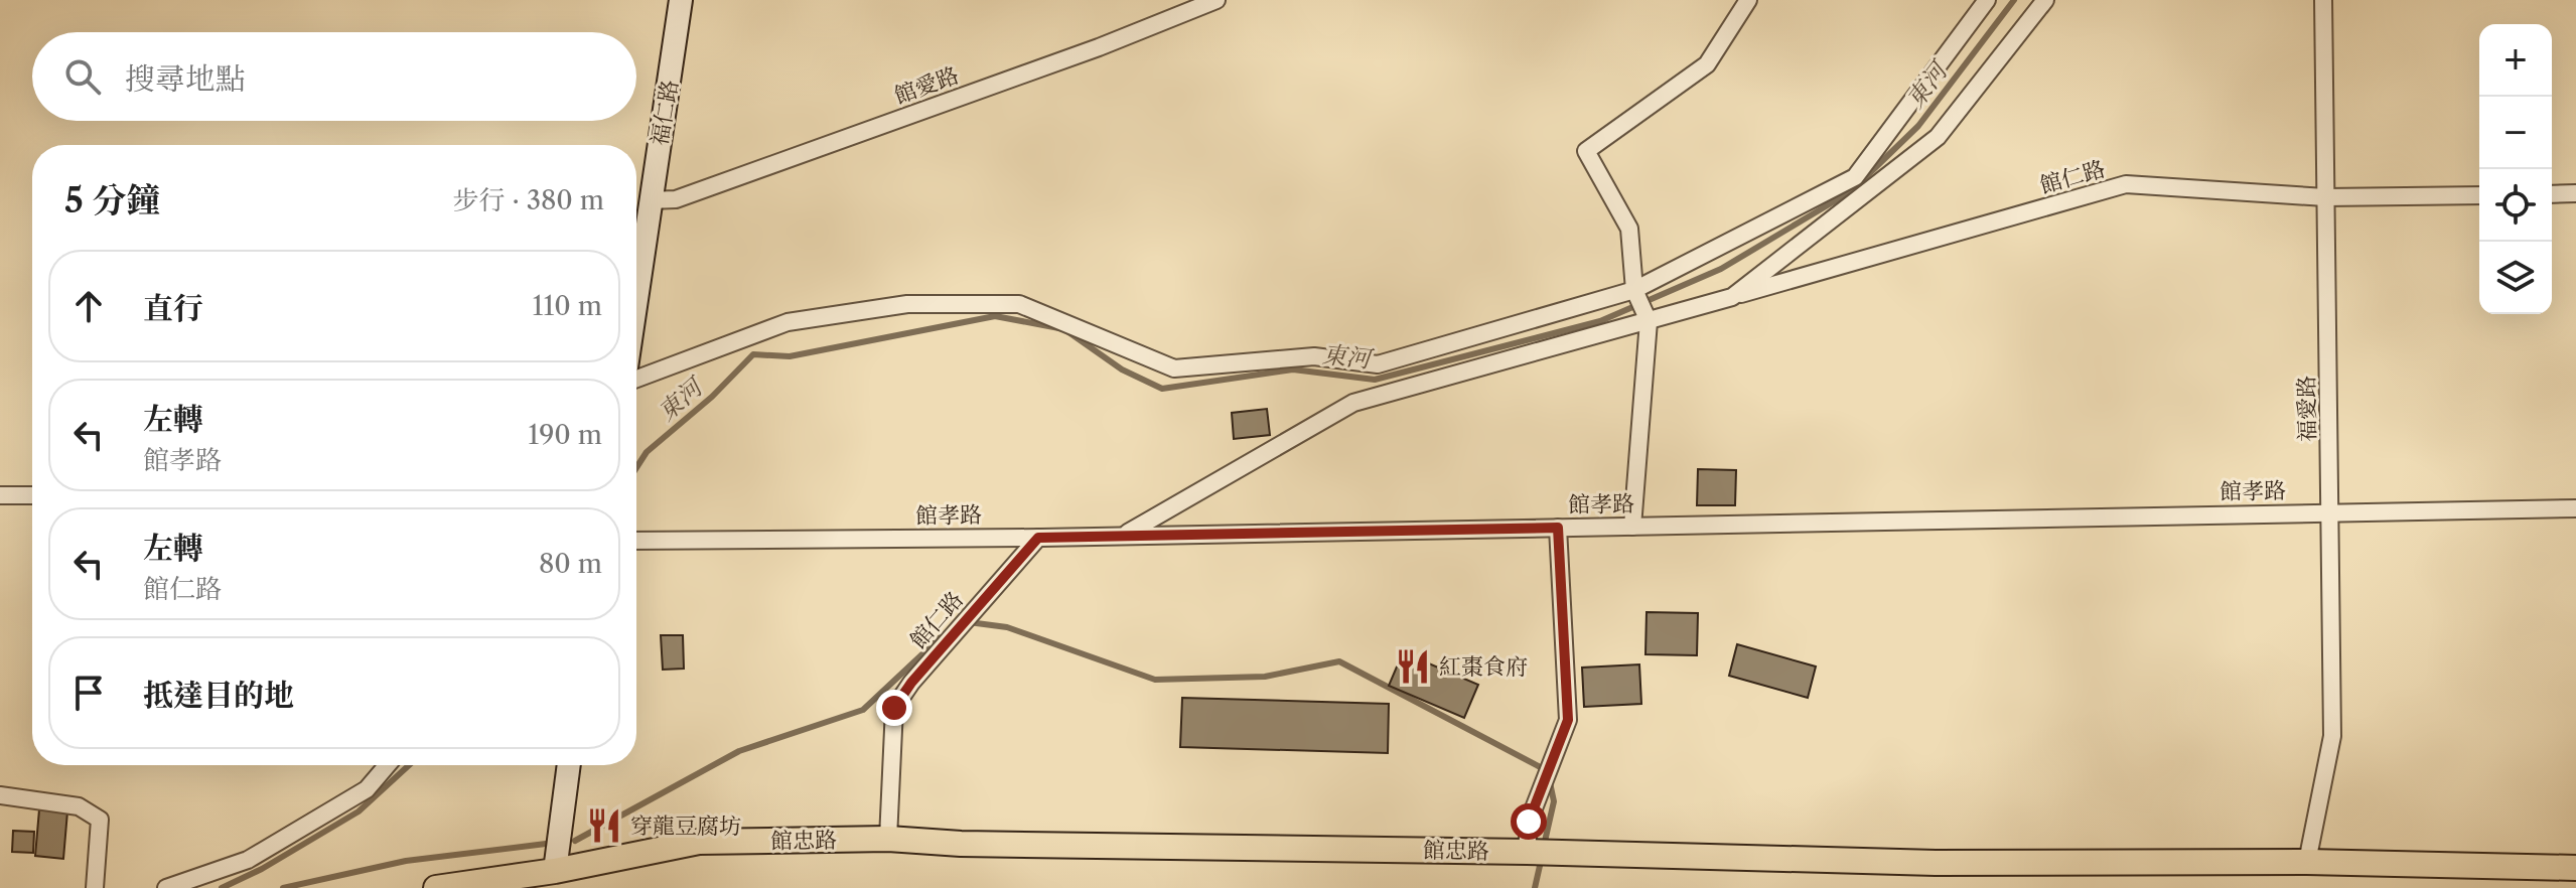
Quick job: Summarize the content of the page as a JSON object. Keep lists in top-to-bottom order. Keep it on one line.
{"streets":{"main road":["館忠路"],"street":["館愛路","福仁路","館仁路","福愛路","館孝路"]},"crossings":[["館愛路","福仁路"],["館仁路","福愛路"],["館仁路","館孝路"],["館仁路","館忠路"],["福愛路","館孝路"],["福愛路","館忠路"]],"water":["東河"],"places":{"restaurant":["紅棗食府","穿龍豆腐坊"]},"page":{"map_buttons":["+","−"],"search":"搜尋地點","heading":["5 分鐘","步行 · 380 m"],"list":[["直行","110 m"],["左轉","館孝路","190 m"],["左轉","館仁路","80 m"],"抵達目的地"]}}
